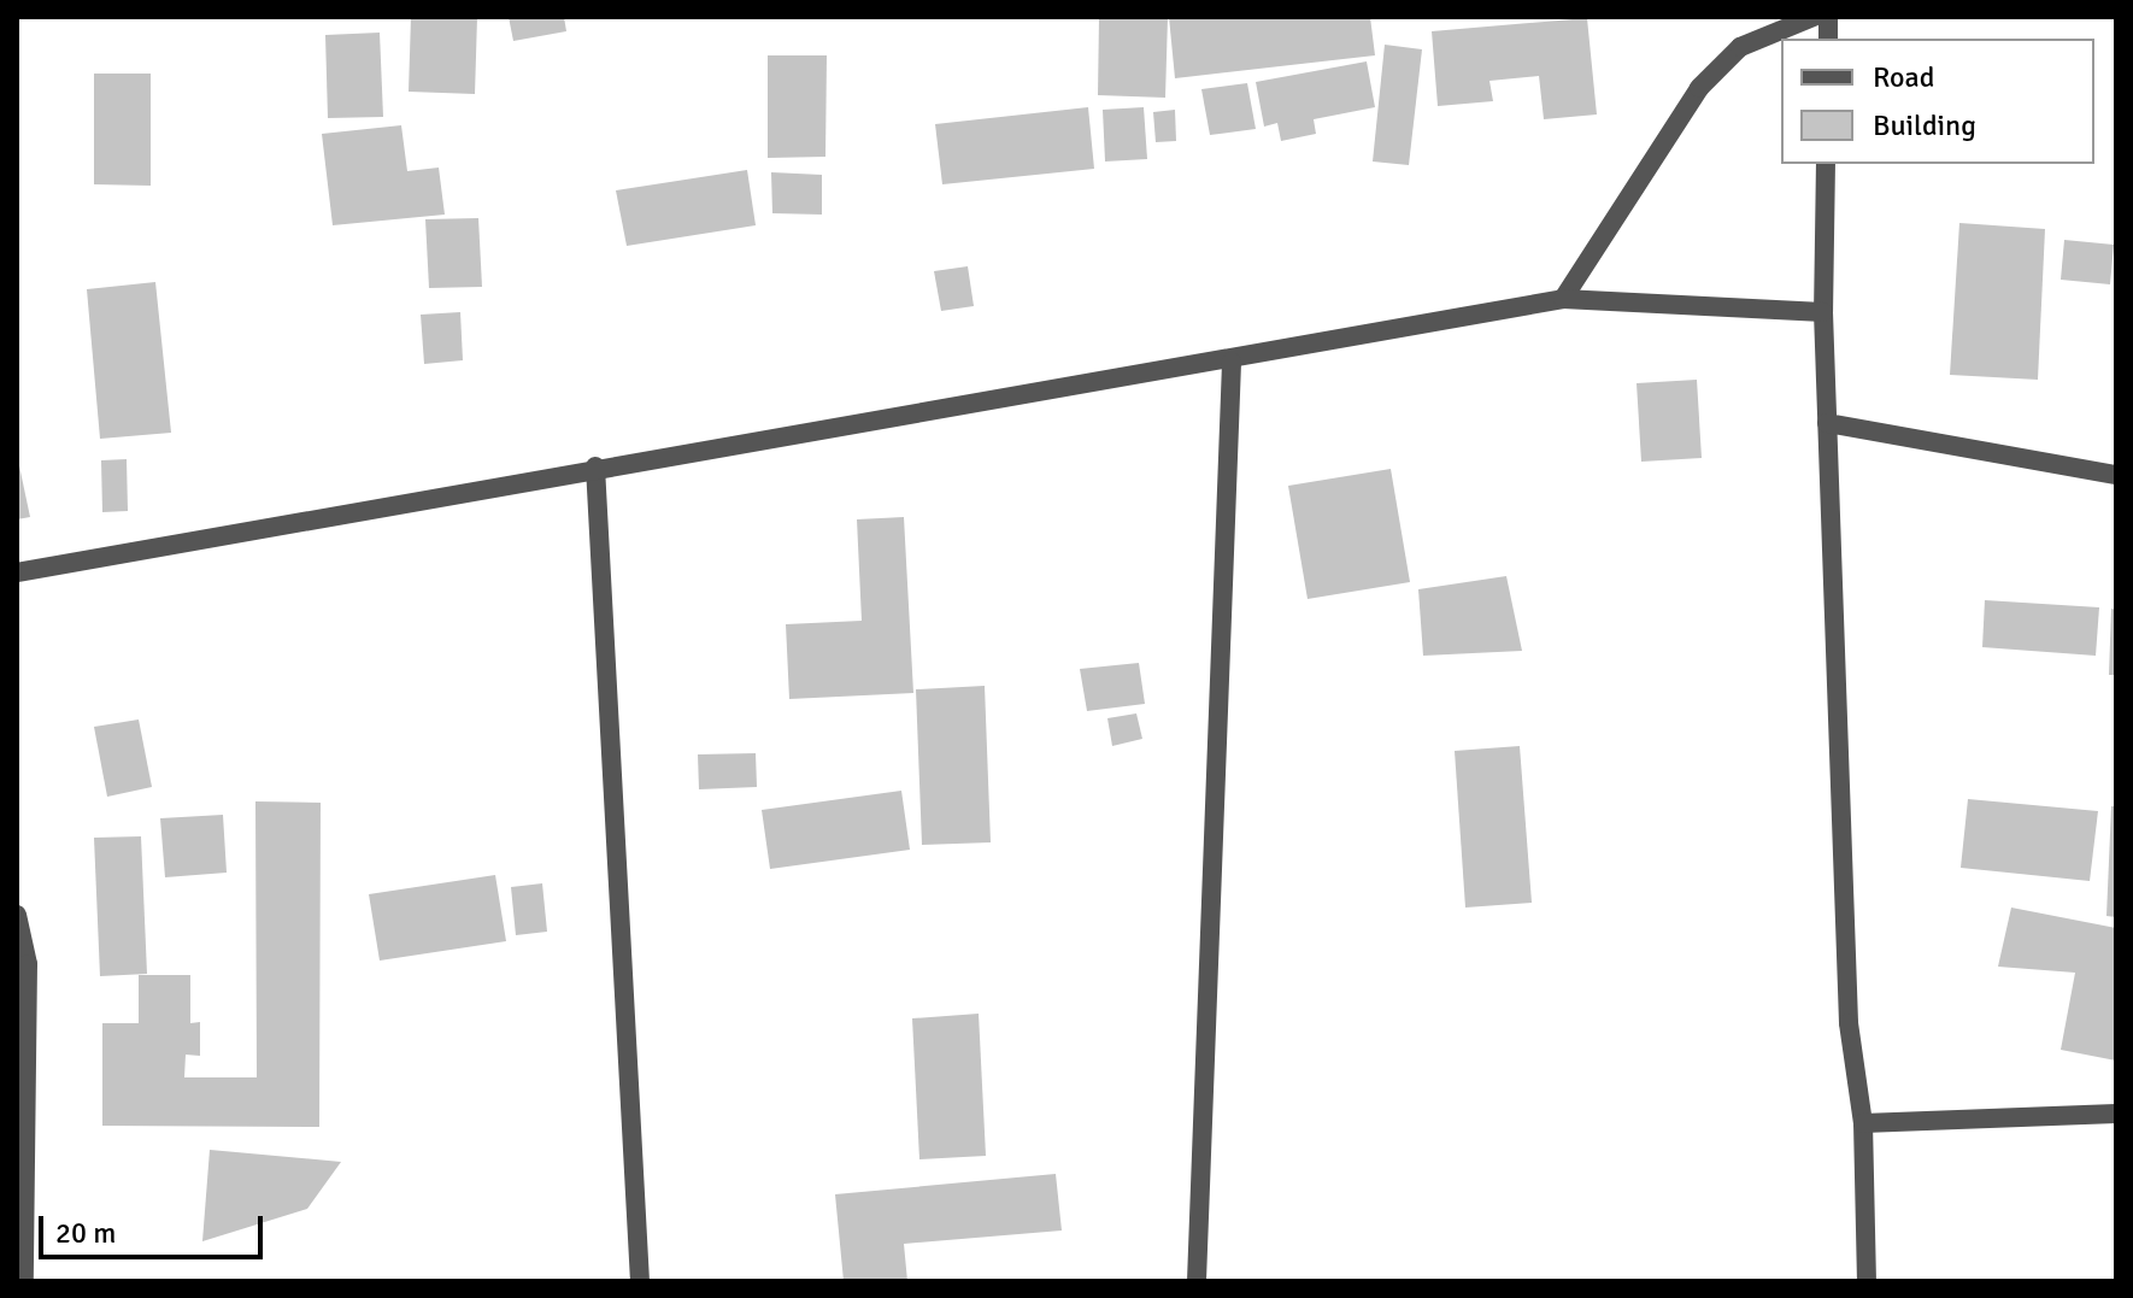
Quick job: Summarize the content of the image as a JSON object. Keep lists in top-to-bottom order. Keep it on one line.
{"legend":["Road","Building"],"scale_bar":"20 m"}
